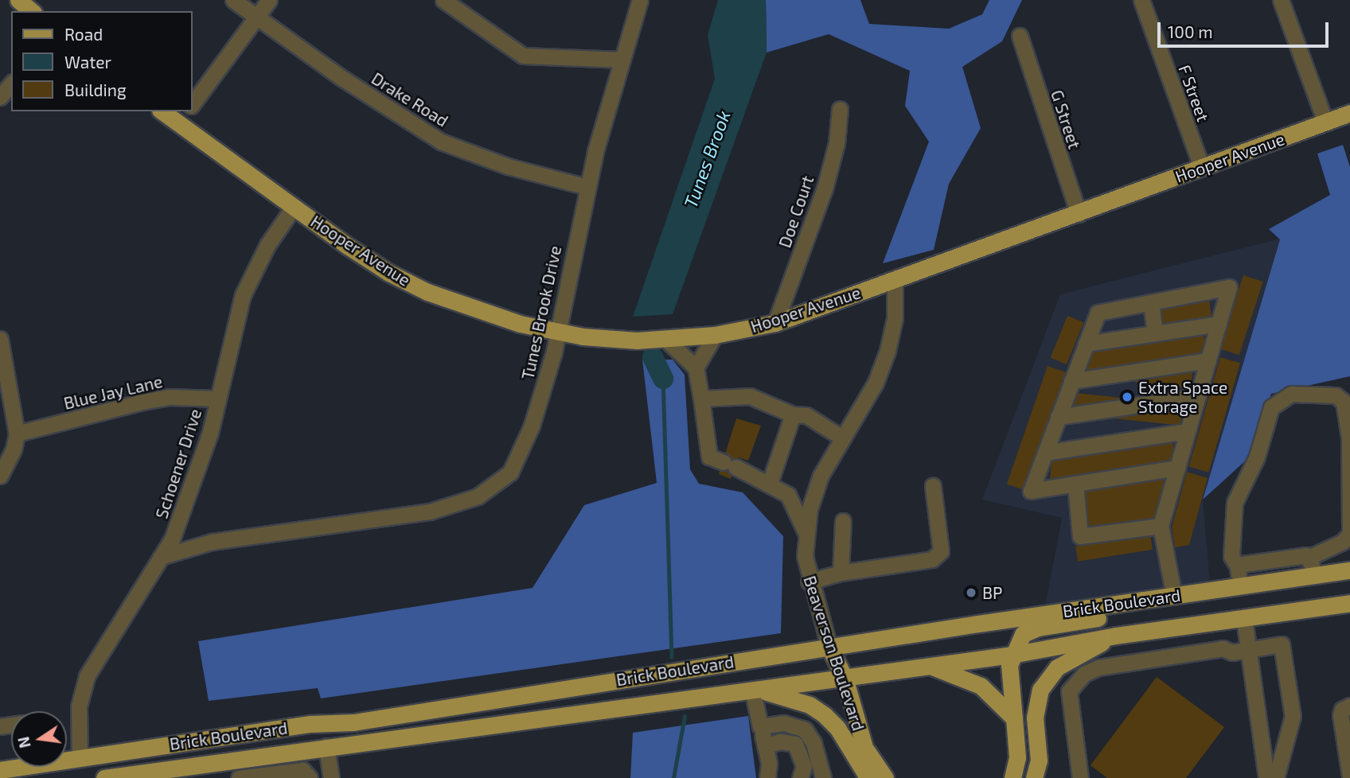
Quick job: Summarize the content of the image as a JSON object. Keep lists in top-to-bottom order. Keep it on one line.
{"streets":{"main road":["Hooper Avenue","Brick Boulevard","Beaverson Boulevard"],"street":["F Street","Drake Road","G Street","Doe Court","Tunes Brook Drive","Blue Jay Lane","Schoener Drive"]},"crossings":[["F Street","Hooper Avenue"],["Drake Road","Tunes Brook Drive"],["G Street","Hooper Avenue"],["Hooper Avenue","Doe Court"],["Hooper Avenue","Tunes Brook Drive"],["Hooper Avenue","Schoener Drive"],["Hooper Avenue","Beaverson Boulevard"],["Tunes Brook Drive","Schoener Drive"],["Blue Jay Lane","Schoener Drive"],["Schoener Drive","Brick Boulevard"],["Brick Boulevard","Beaverson Boulevard"]],"water":["Tunes Brook"],"places":["Extra Space Storage","BP"],"legend":["Road","Water","Building"],"scale_bar":"100 m","north":"left"}
